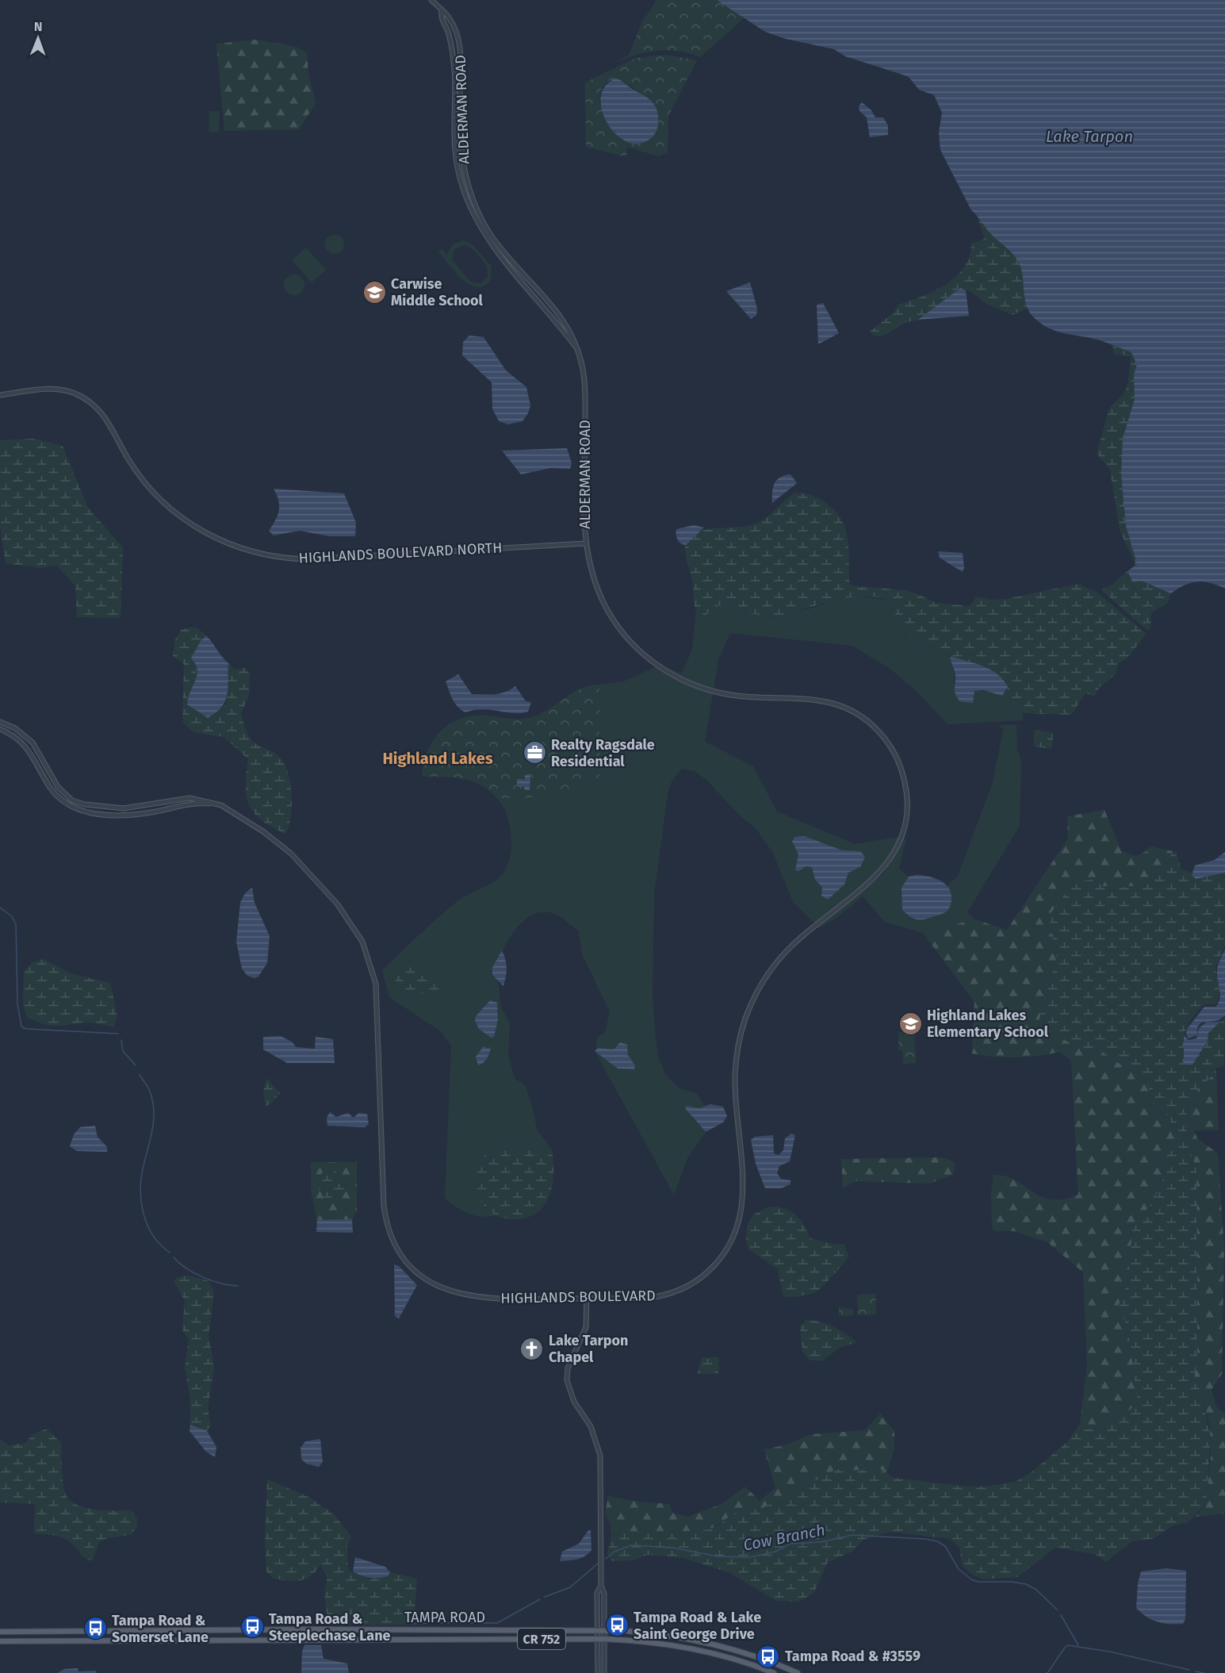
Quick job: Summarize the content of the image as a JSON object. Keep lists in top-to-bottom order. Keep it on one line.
{"streets":{"main road":["TAMPA ROAD","CR 752"],"street":["ALDERMAN ROAD","HIGHLANDS BOULEVARD NORTH","HIGHLANDS BOULEVARD"]},"crossings":[["ALDERMAN ROAD","HIGHLANDS BOULEVARD NORTH"],["ALDERMAN ROAD","HIGHLANDS BOULEVARD"],["HIGHLANDS BOULEVARD NORTH","HIGHLANDS BOULEVARD"]],"districts":["Highland Lakes"],"water":["Lake Tarpon","Cow Branch"],"places":{"school or university":["Carwise Middle School","Highland Lakes Elementary School"],"office":["Realty Ragsdale Residential"],"church":["Lake Tarpon Chapel"],"bus stop":["Tampa Road & Lake Saint George Drive","Tampa Road & Steeplechase Lane","Tampa Road & Somerset Lane","Tampa Road & #3559"]},"north":"top"}
